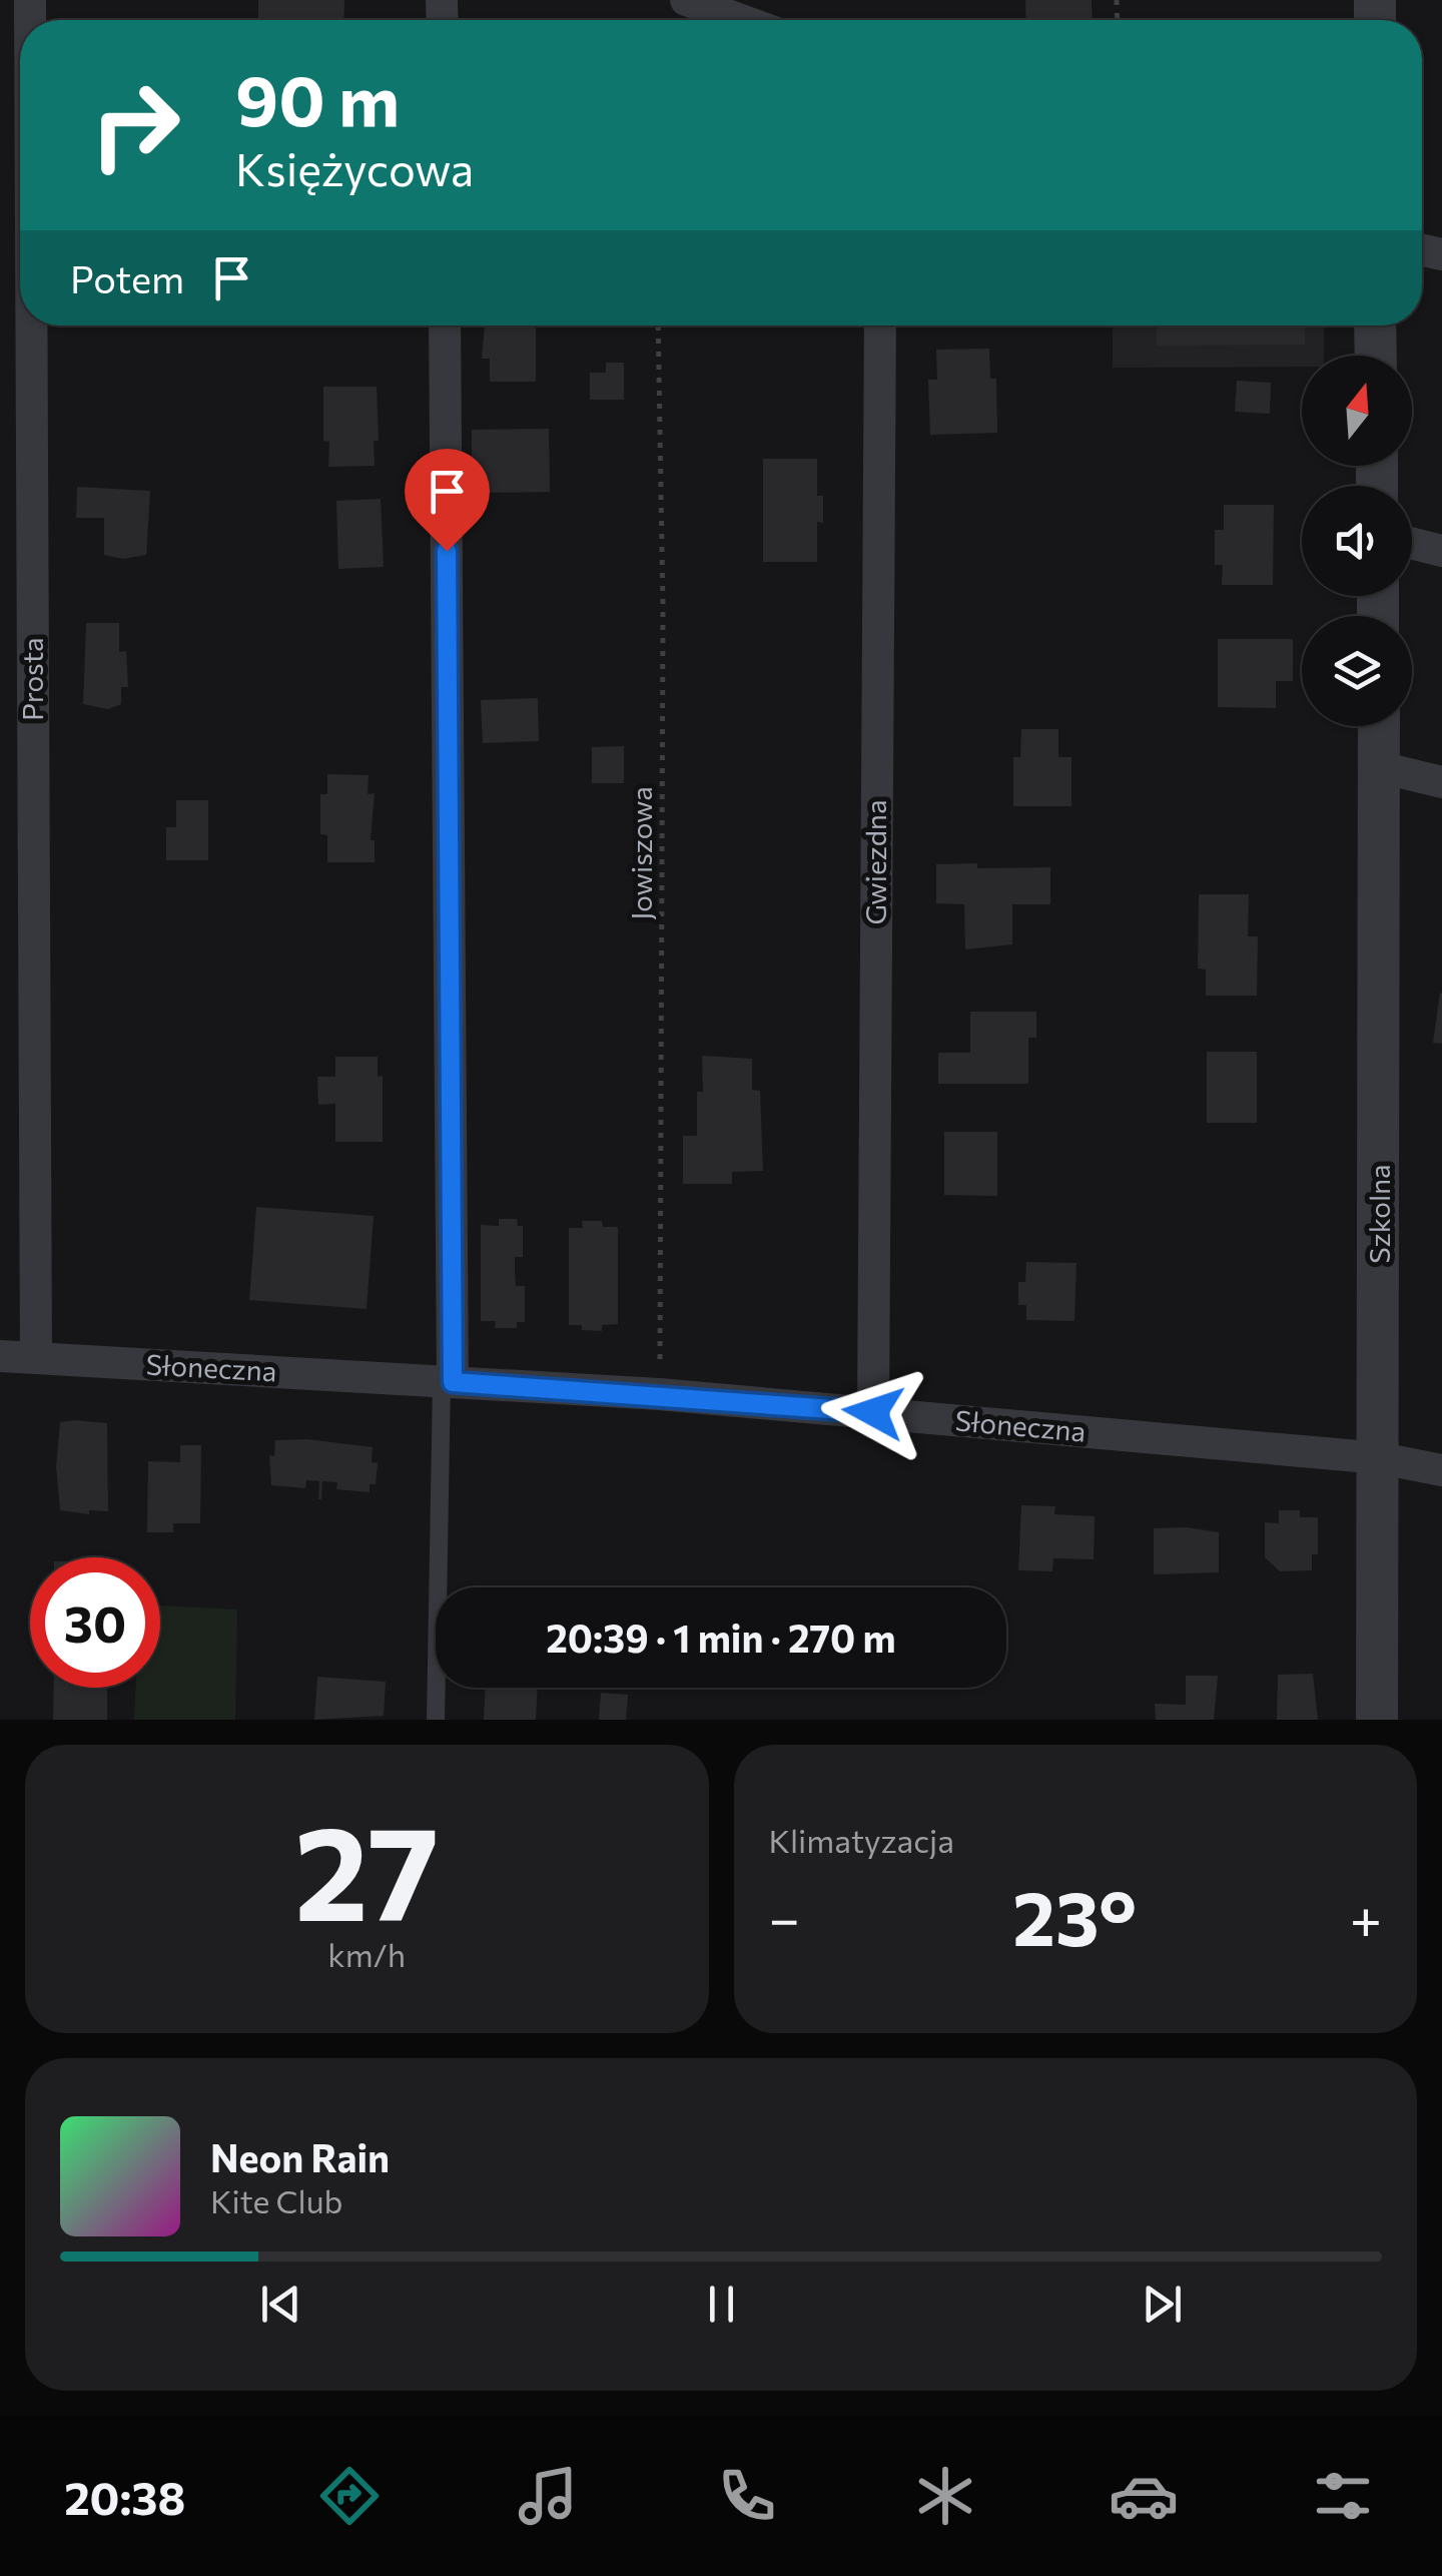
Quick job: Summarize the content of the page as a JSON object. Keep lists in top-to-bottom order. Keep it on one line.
{"streets":{"street":["Prosta","Gwiezdna","Szkolna","Słoneczna"],"path":["Jowiszowa"]},"crossings":[["Prosta","Słoneczna"],["Jowiszowa","Słoneczna"],["Gwiezdna","Słoneczna"],["Szkolna","Słoneczna"]],"north":"top","page":{"turn":["90 m","Księżycowa"],"then":"Potem","limit":"30","trip":"20:39 · 1 min · 270 m","tile":[["27","km/h"],"Klimatyzacja"],"heat":["−","23°","+"],"song":["Neon Rain","Kite Club"],"tabs":"20:38"}}
